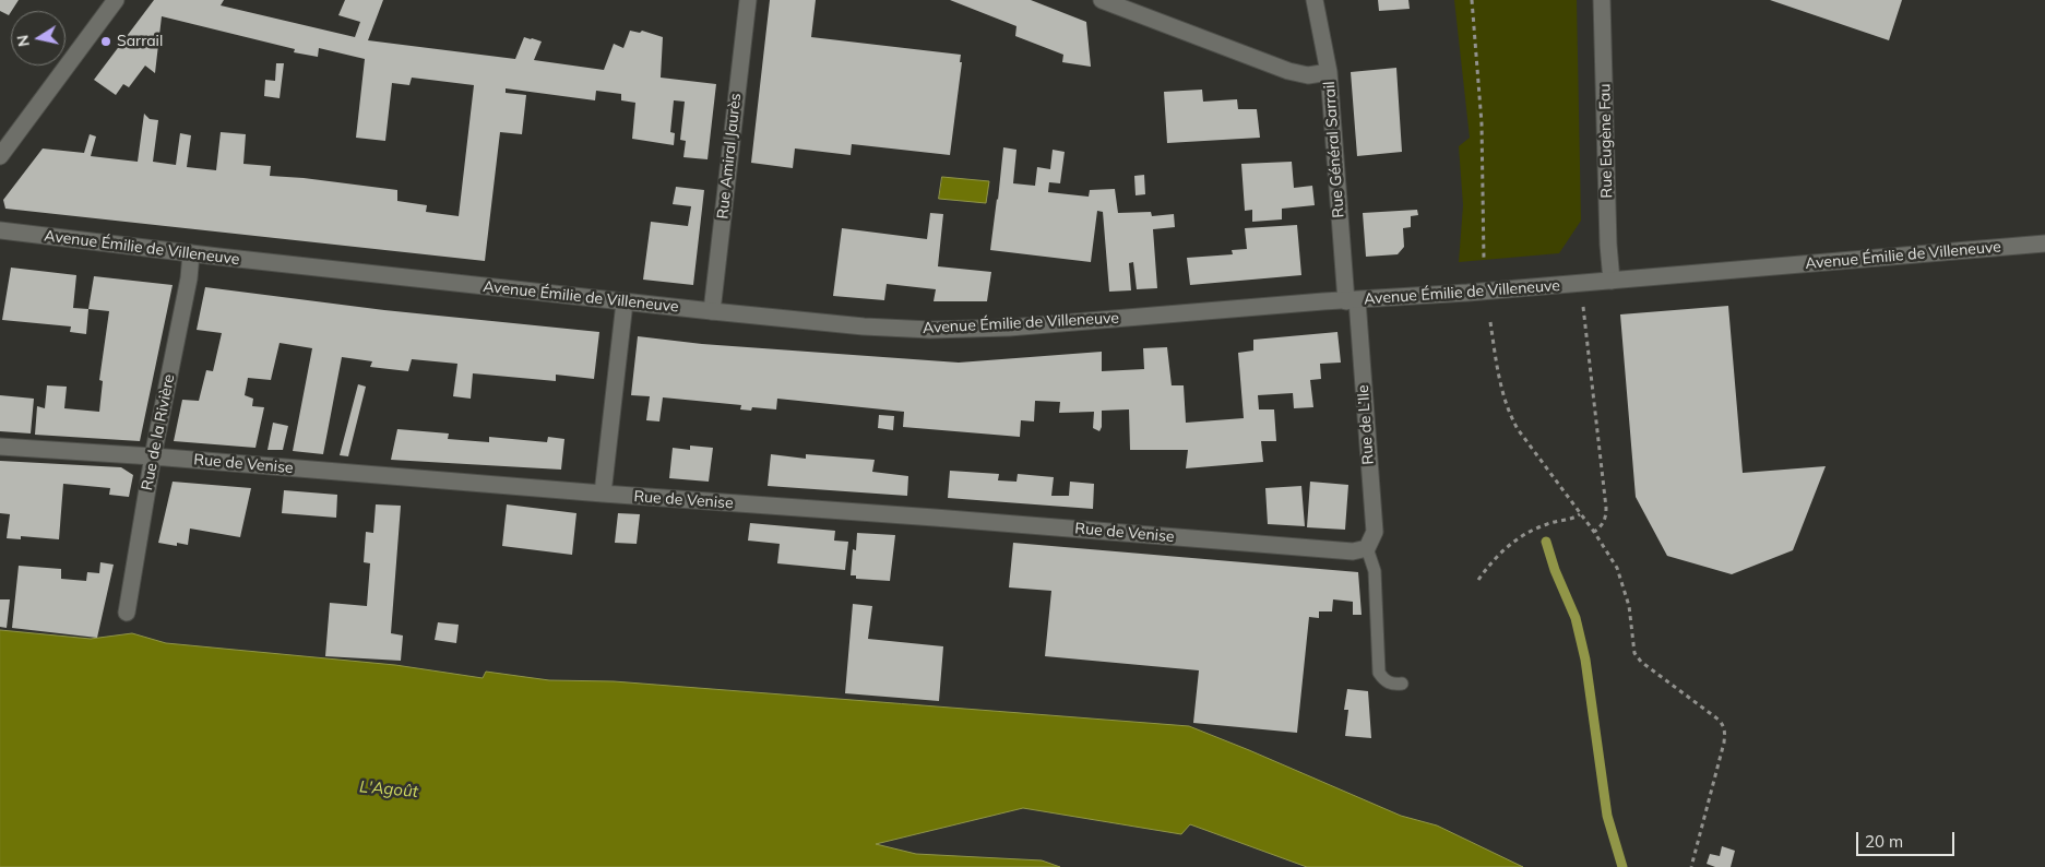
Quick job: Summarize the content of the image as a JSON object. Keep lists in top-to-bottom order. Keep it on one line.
{"streets":{"street":["Rue Eugène Fau","Rue Général Sarrail","Rue Amiral Jaurès","Avenue Émilie de Villeneuve","Rue de L’Ile","Rue de la Rivière","Rue de Venise"]},"crossings":[["Rue Eugène Fau","Avenue Émilie de Villeneuve"],["Rue Général Sarrail","Avenue Émilie de Villeneuve"],["Rue Général Sarrail","Rue de L’Ile"],["Rue Amiral Jaurès","Avenue Émilie de Villeneuve"],["Avenue Émilie de Villeneuve","Rue de L’Ile"],["Avenue Émilie de Villeneuve","Rue de la Rivière"],["Rue de L’Ile","Rue de Venise"],["Rue de la Rivière","Rue de Venise"]],"water":["L'Agoût"],"places":["Sarrail"],"scale_bar":"20 m","north":"left"}
